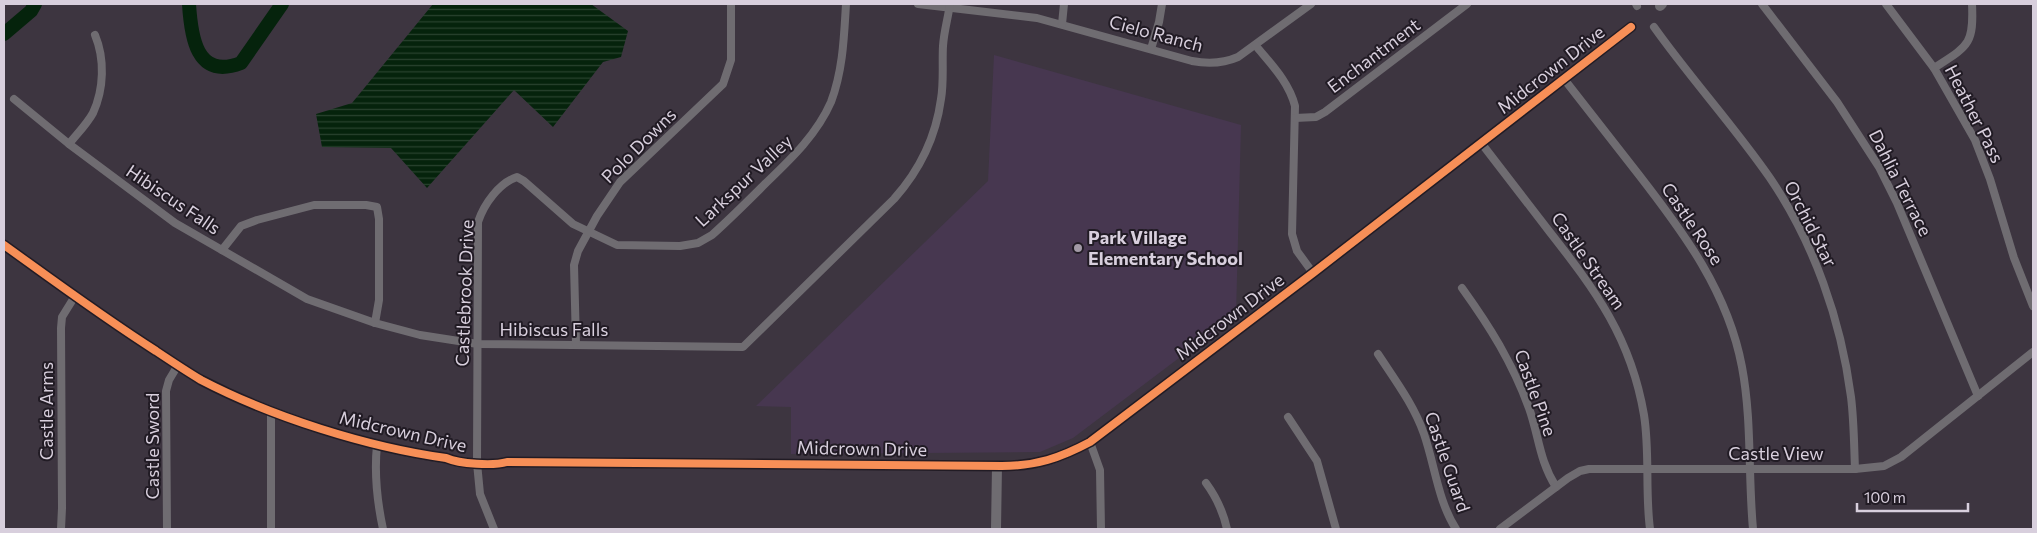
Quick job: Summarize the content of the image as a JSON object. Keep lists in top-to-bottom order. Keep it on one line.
{"streets":{"street":["Cielo Ranch","Enchantment","Midcrown Drive","Heather Pass","Polo Downs","Larkspur Valley","Dahlia Terrace","Hibiscus Falls","Castle Rose","Orchid Star","Castle Stream","Castlebrook Drive","Castle Pine","Castle Arms","Castle Sword","Castle View","Castle Guard"]},"crossings":[["Cielo Ranch","Hibiscus Falls"],["Midcrown Drive","Castle Rose"],["Midcrown Drive","Castle Stream"],["Midcrown Drive","Castlebrook Drive"],["Midcrown Drive","Castle Arms"],["Midcrown Drive","Castle Sword"],["Polo Downs","Larkspur Valley"],["Polo Downs","Hibiscus Falls"],["Larkspur Valley","Castlebrook Drive"],["Dahlia Terrace","Castle View"],["Hibiscus Falls","Castlebrook Drive"],["Castle Rose","Castle View"],["Orchid Star","Castle View"],["Castle Stream","Castle View"],["Castle Pine","Castle View"]],"places":["Park Village Elementary School"],"scale_bar":"100 m"}
